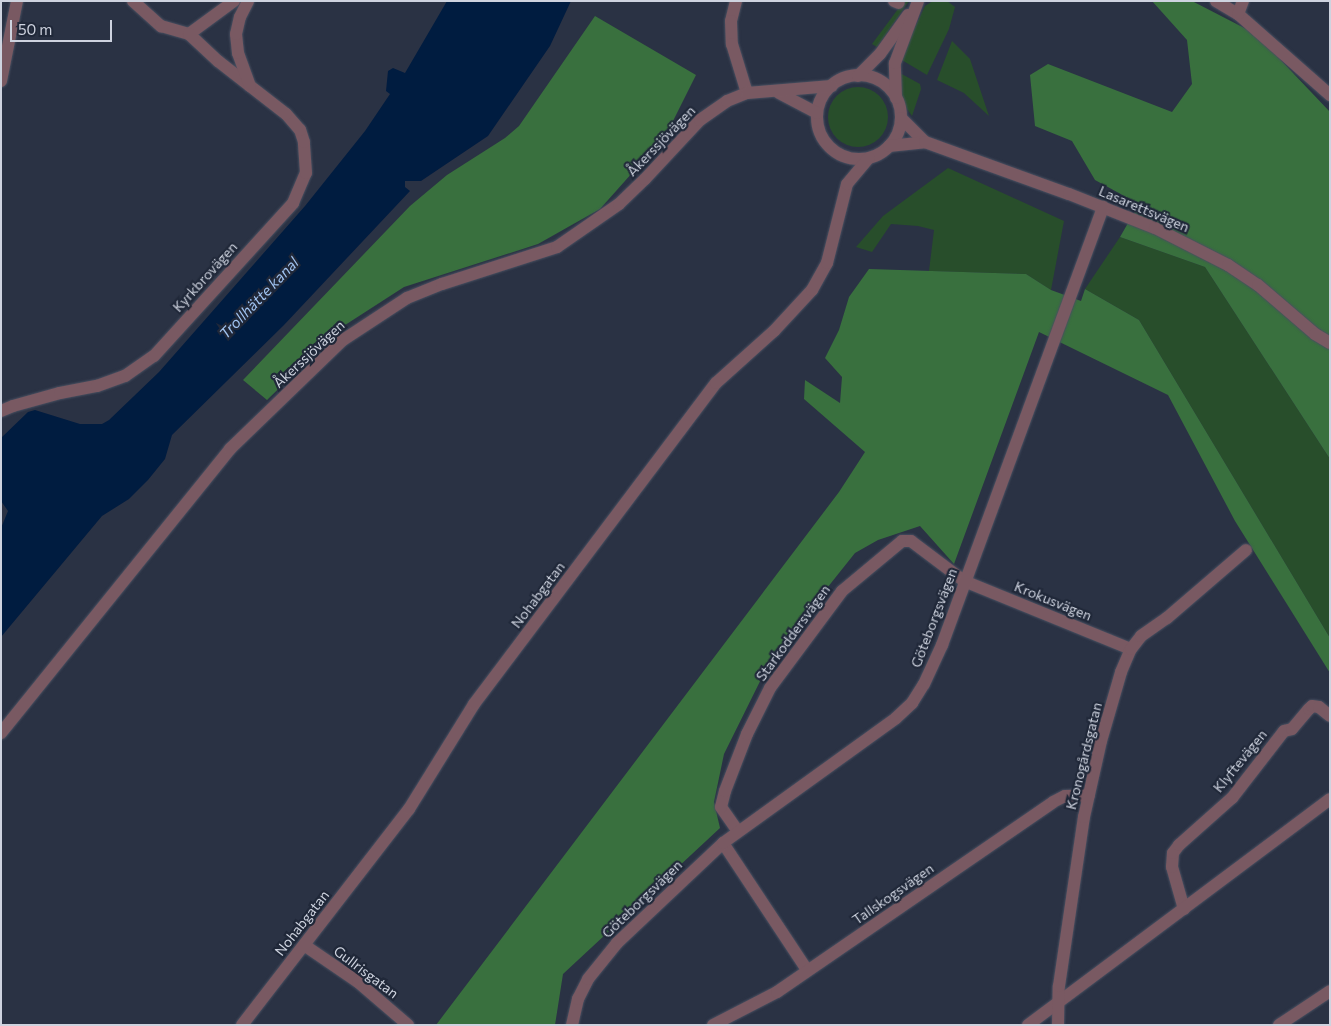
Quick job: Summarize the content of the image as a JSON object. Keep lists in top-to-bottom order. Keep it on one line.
{"streets":{"street":["Åkerssjövägen","Lasarettsvägen","Kyrkbrovägen","Nohabgatan","Krokusvägen","Göteborgsvägen","Starkoddersvägen","Kronogårdsgatan","Klyftevägen","Tallskogsvägen","Gullrisgatan"]},"crossings":[["Åkerssjövägen","Lasarettsvägen"],["Åkerssjövägen","Nohabgatan"],["Lasarettsvägen","Nohabgatan"],["Lasarettsvägen","Göteborgsvägen"],["Nohabgatan","Gullrisgatan"],["Krokusvägen","Göteborgsvägen"],["Krokusvägen","Starkoddersvägen"],["Krokusvägen","Kronogårdsgatan"],["Göteborgsvägen","Starkoddersvägen"],["Kronogårdsgatan","Tallskogsvägen"]],"water":["Trollhätte kanal"],"scale_bar":"50 m"}
